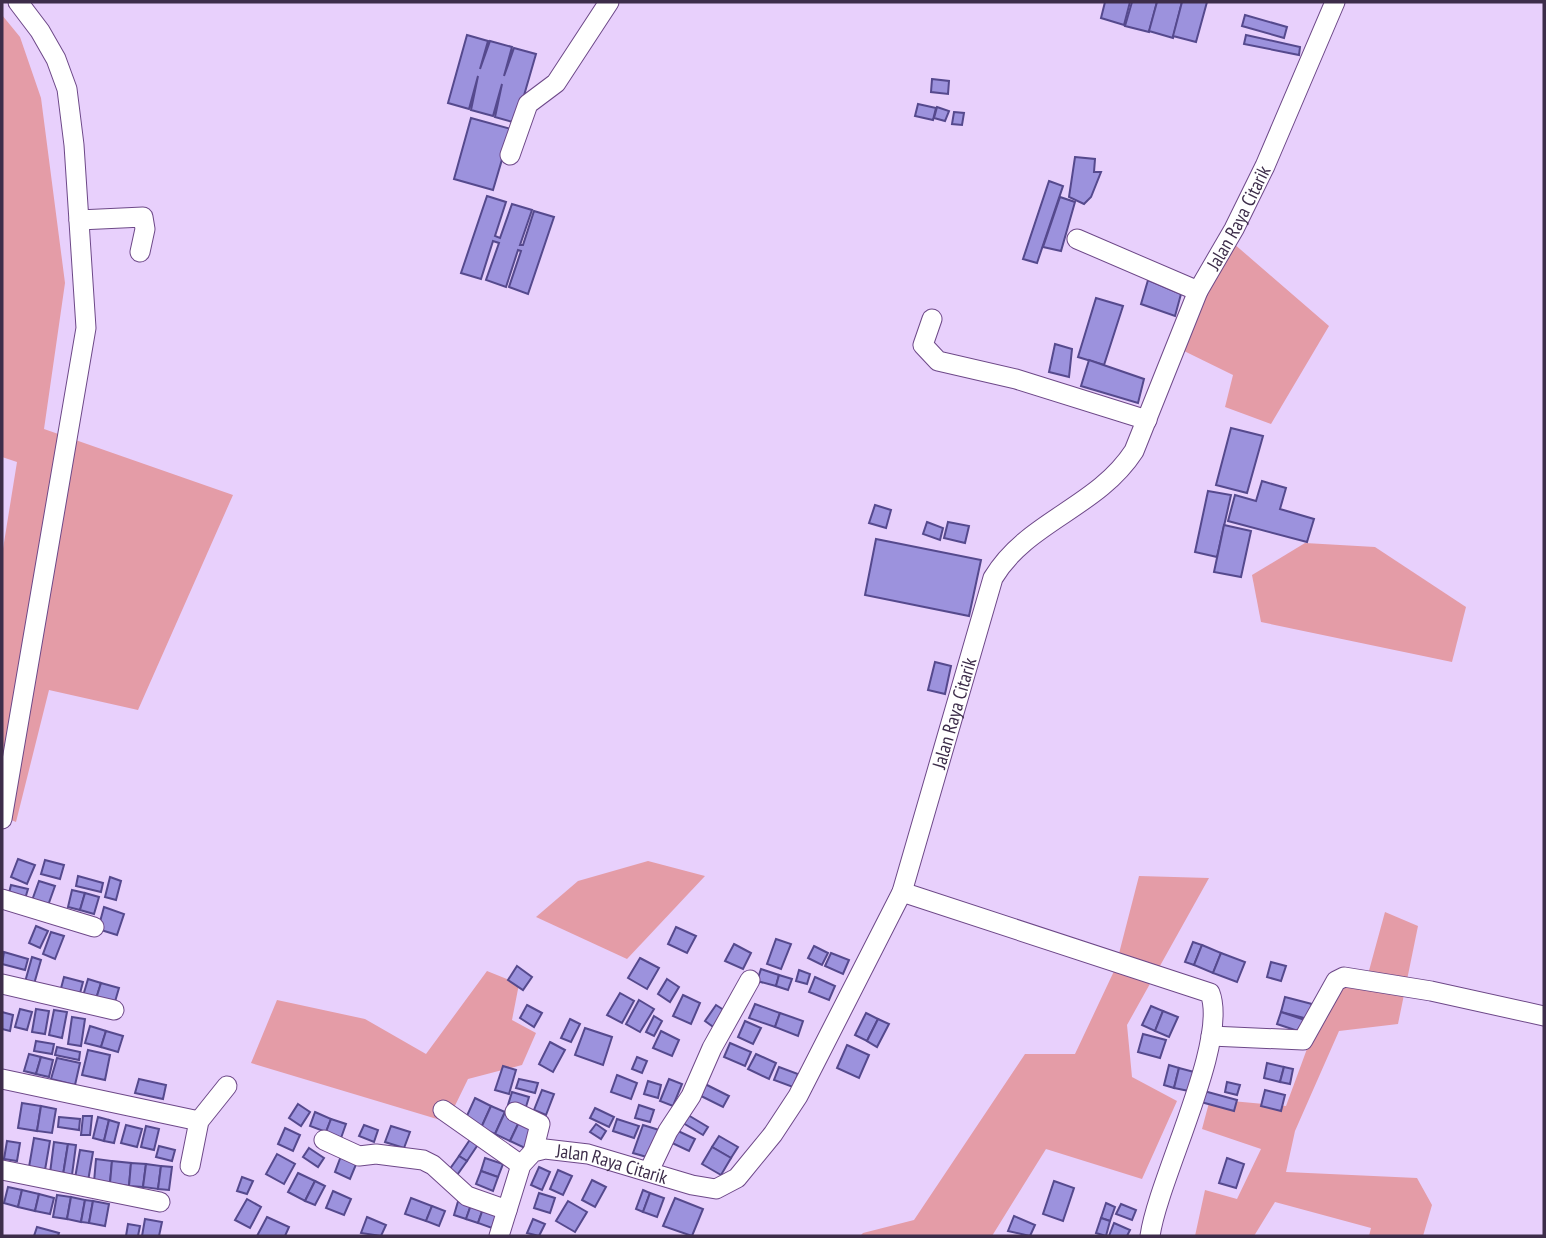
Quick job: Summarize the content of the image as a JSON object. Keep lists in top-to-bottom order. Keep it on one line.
{"streets":{"street":["Jalan Raya Citarik"]}}
